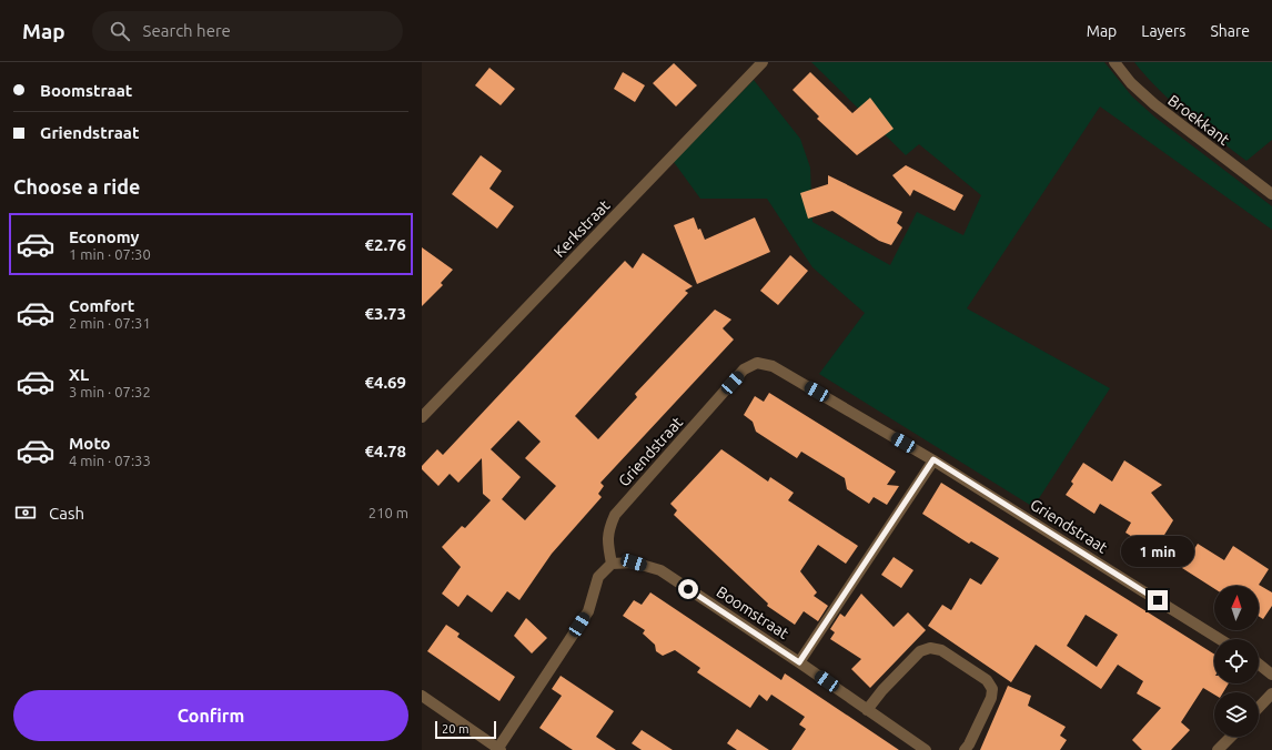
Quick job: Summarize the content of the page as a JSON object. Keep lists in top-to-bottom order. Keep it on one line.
{"streets":{"street":["Broekkant","Kerkstraat","Griendstraat","Boomstraat"]},"crossings":[["Griendstraat","Boomstraat"]],"scale_bar":"20 m","north":"top","page":{"header":"Map","search":"Search here","nav":["Map","Layers","Share"],"banner":["Boomstraat","Griendstraat"],"heading":"Choose a ride","list":[{"name":"Economy","note":"1 min · 07:30","value":"€2.76"},{"name":"Comfort","note":"2 min · 07:31","value":"€3.73"},{"name":"XL","note":"3 min · 07:32","value":"€4.69"},{"name":"Moto","note":"4 min · 07:33","value":"€4.78"}],"pay":["Cash","210 m"],"bubble":"1 min","buttons":"Confirm","scale":"20 m"}}
